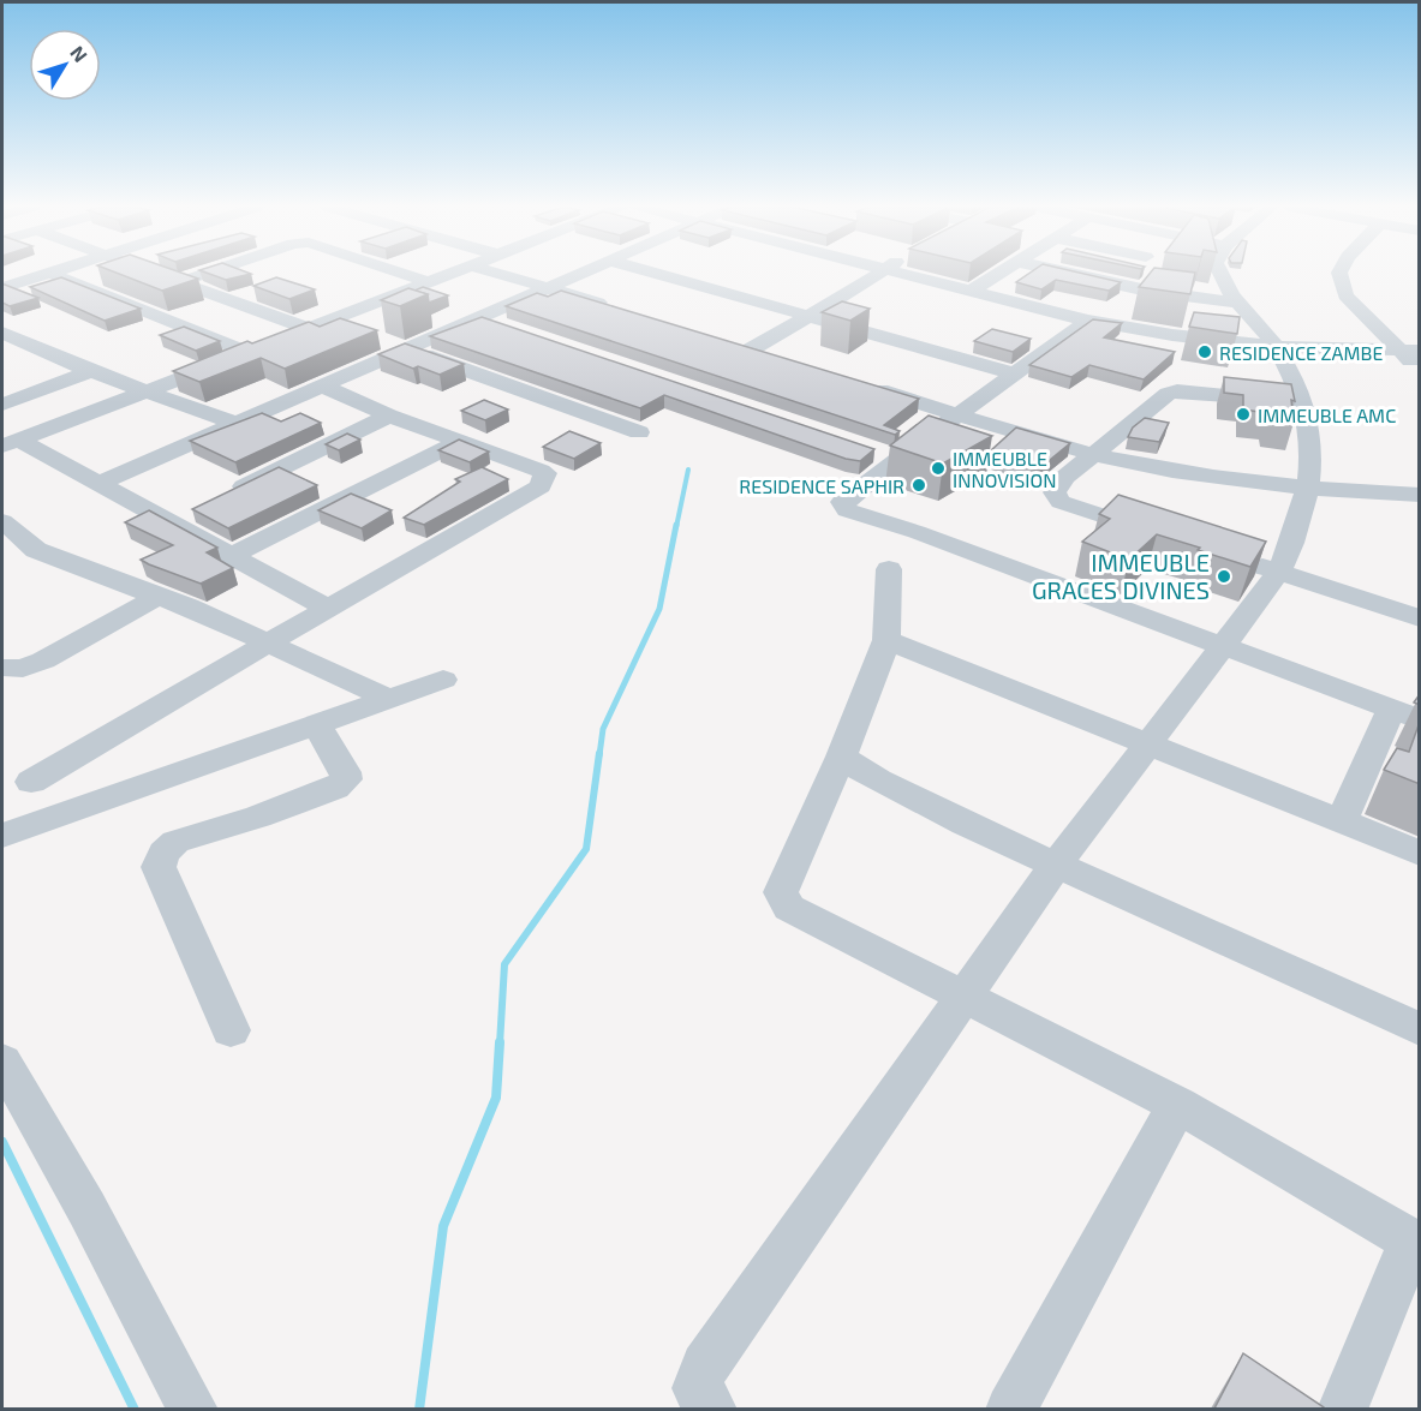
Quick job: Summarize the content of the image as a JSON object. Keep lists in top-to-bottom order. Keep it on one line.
{"places":["RESIDENCE ZAMBE","IMMEUBLE AMC","IMMEUBLE INNOVISION","RESIDENCE SAPHIR","IMMEUBLE GRACES DIVINES"],"north":"top right"}
